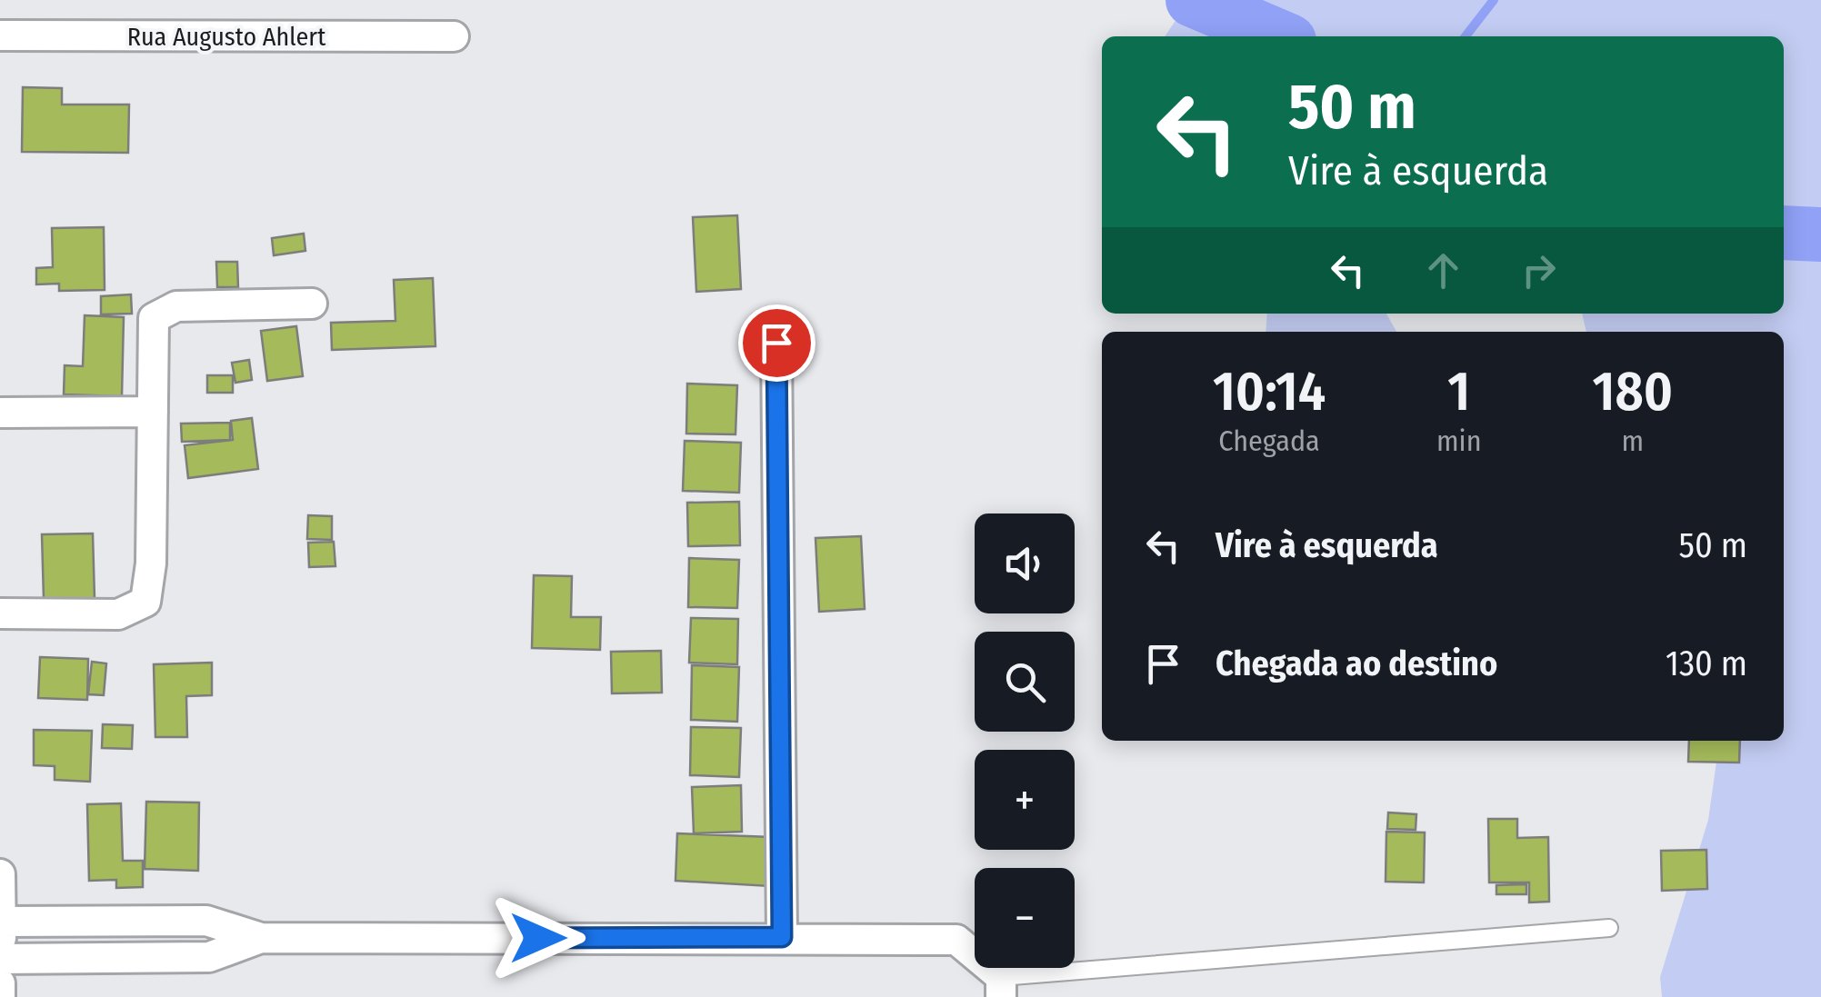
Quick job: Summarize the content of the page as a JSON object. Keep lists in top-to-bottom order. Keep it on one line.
{"streets":{"street":["Rua Augusto Ahlert"]},"page":{"turn":["50 m","Vire à esquerda"],"eta":["10:14","Chegada","1","min","180","m"],"list":[{"name":"Vire à esquerda","value":"50 m"},{"name":"Chegada ao destino","value":"130 m"}],"map_buttons":["+","−"]}}
